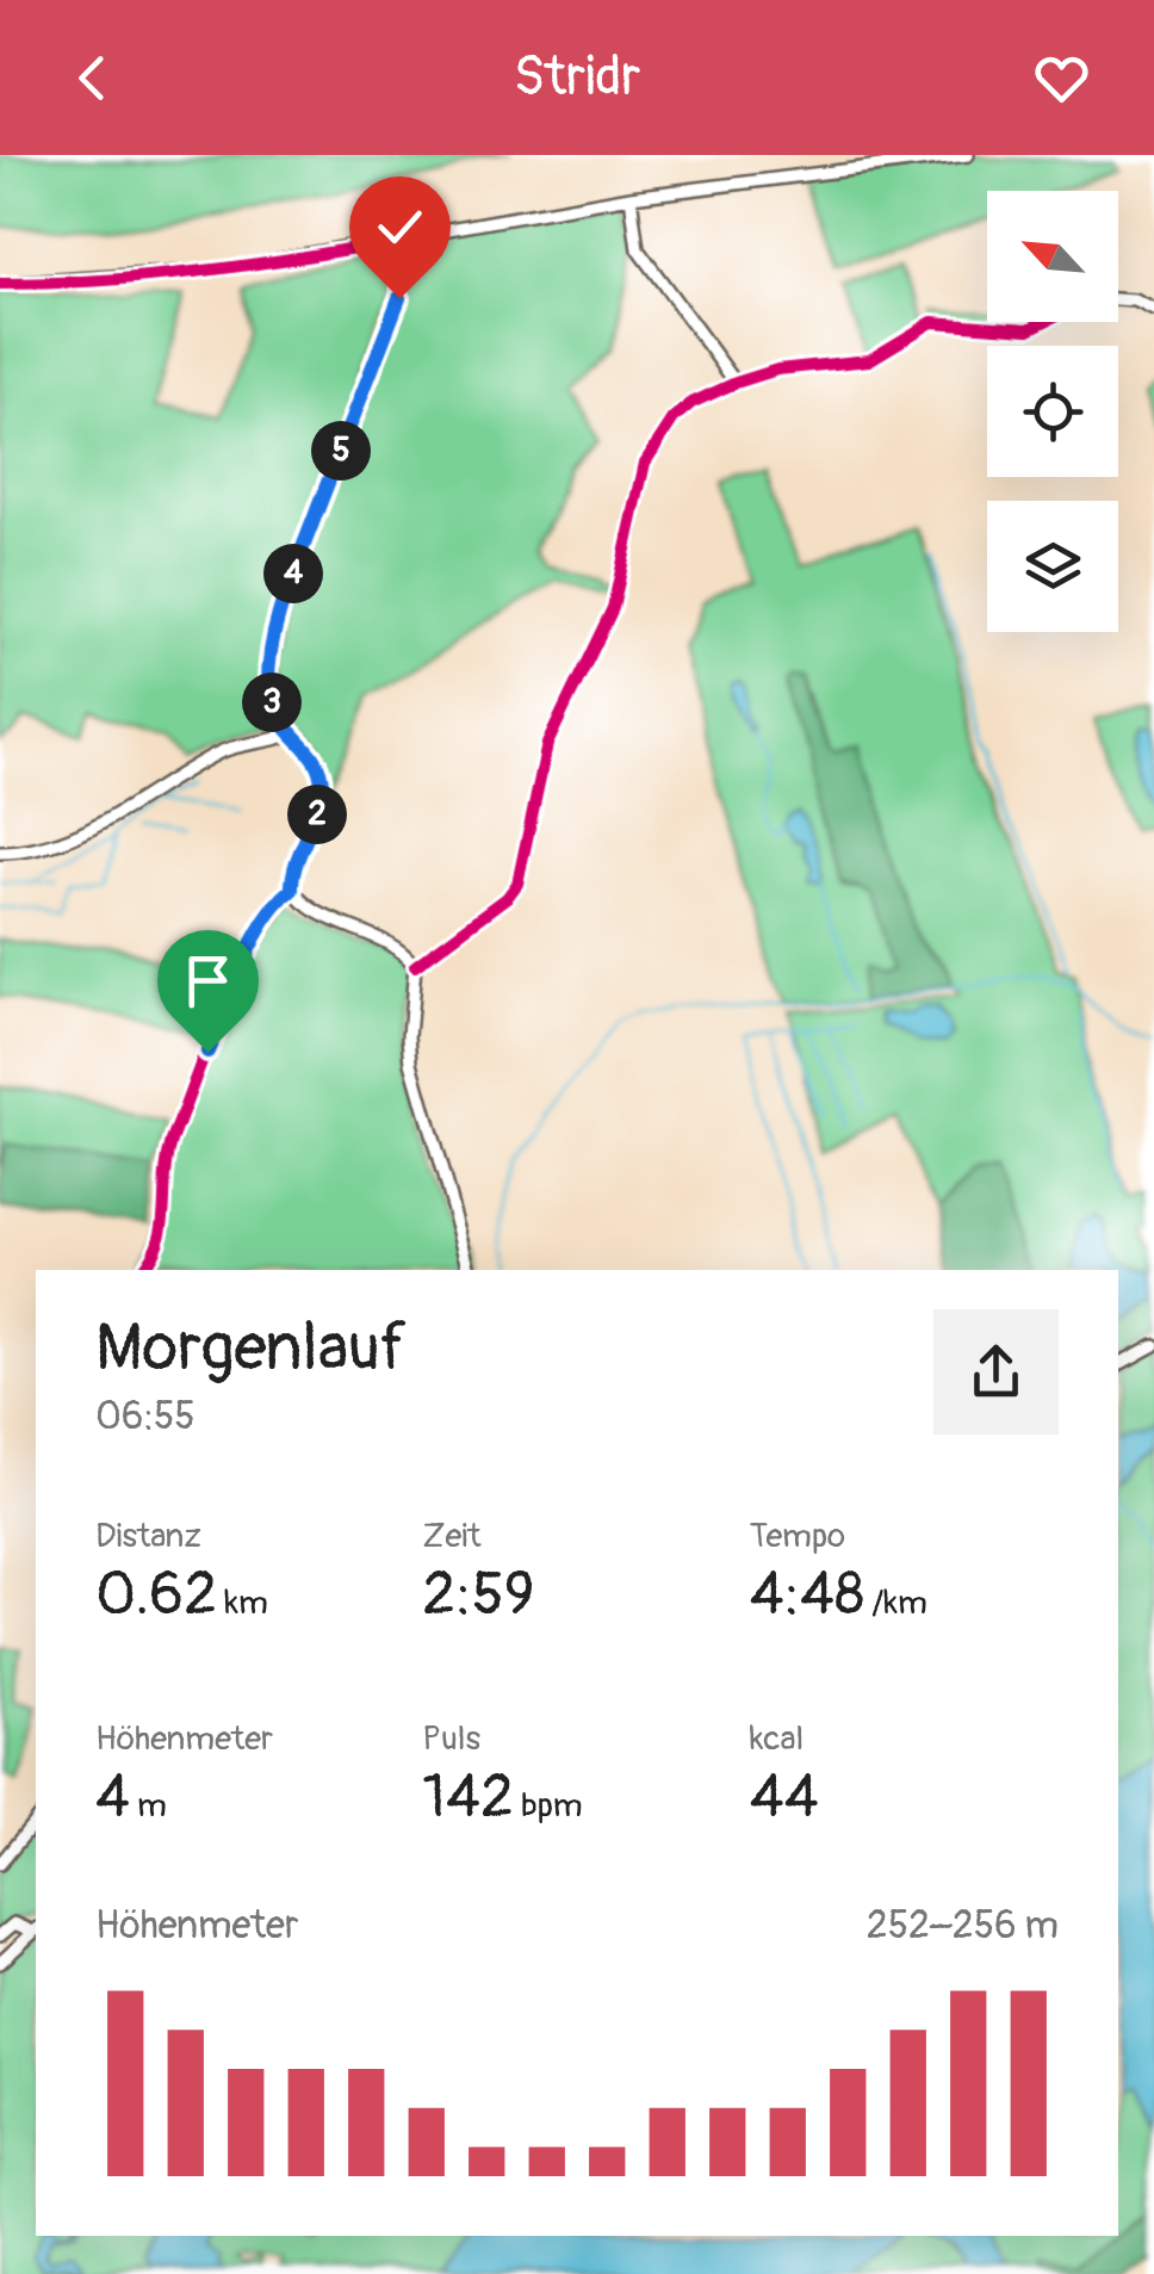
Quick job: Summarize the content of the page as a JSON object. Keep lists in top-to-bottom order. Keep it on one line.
{"north":"top left","page":{"header":"Stridr","pins":["5","4","3","2"],"heading":["Morgenlauf","06:55"],"stats":[["Distanz","0.62 km"],["Zeit","2:59"],["Tempo","4:48 /km"],["Höhenmeter","4 m"],["Puls","142 bpm"],["kcal","44"]],"chart":["Höhenmeter","252–256 m"]}}
